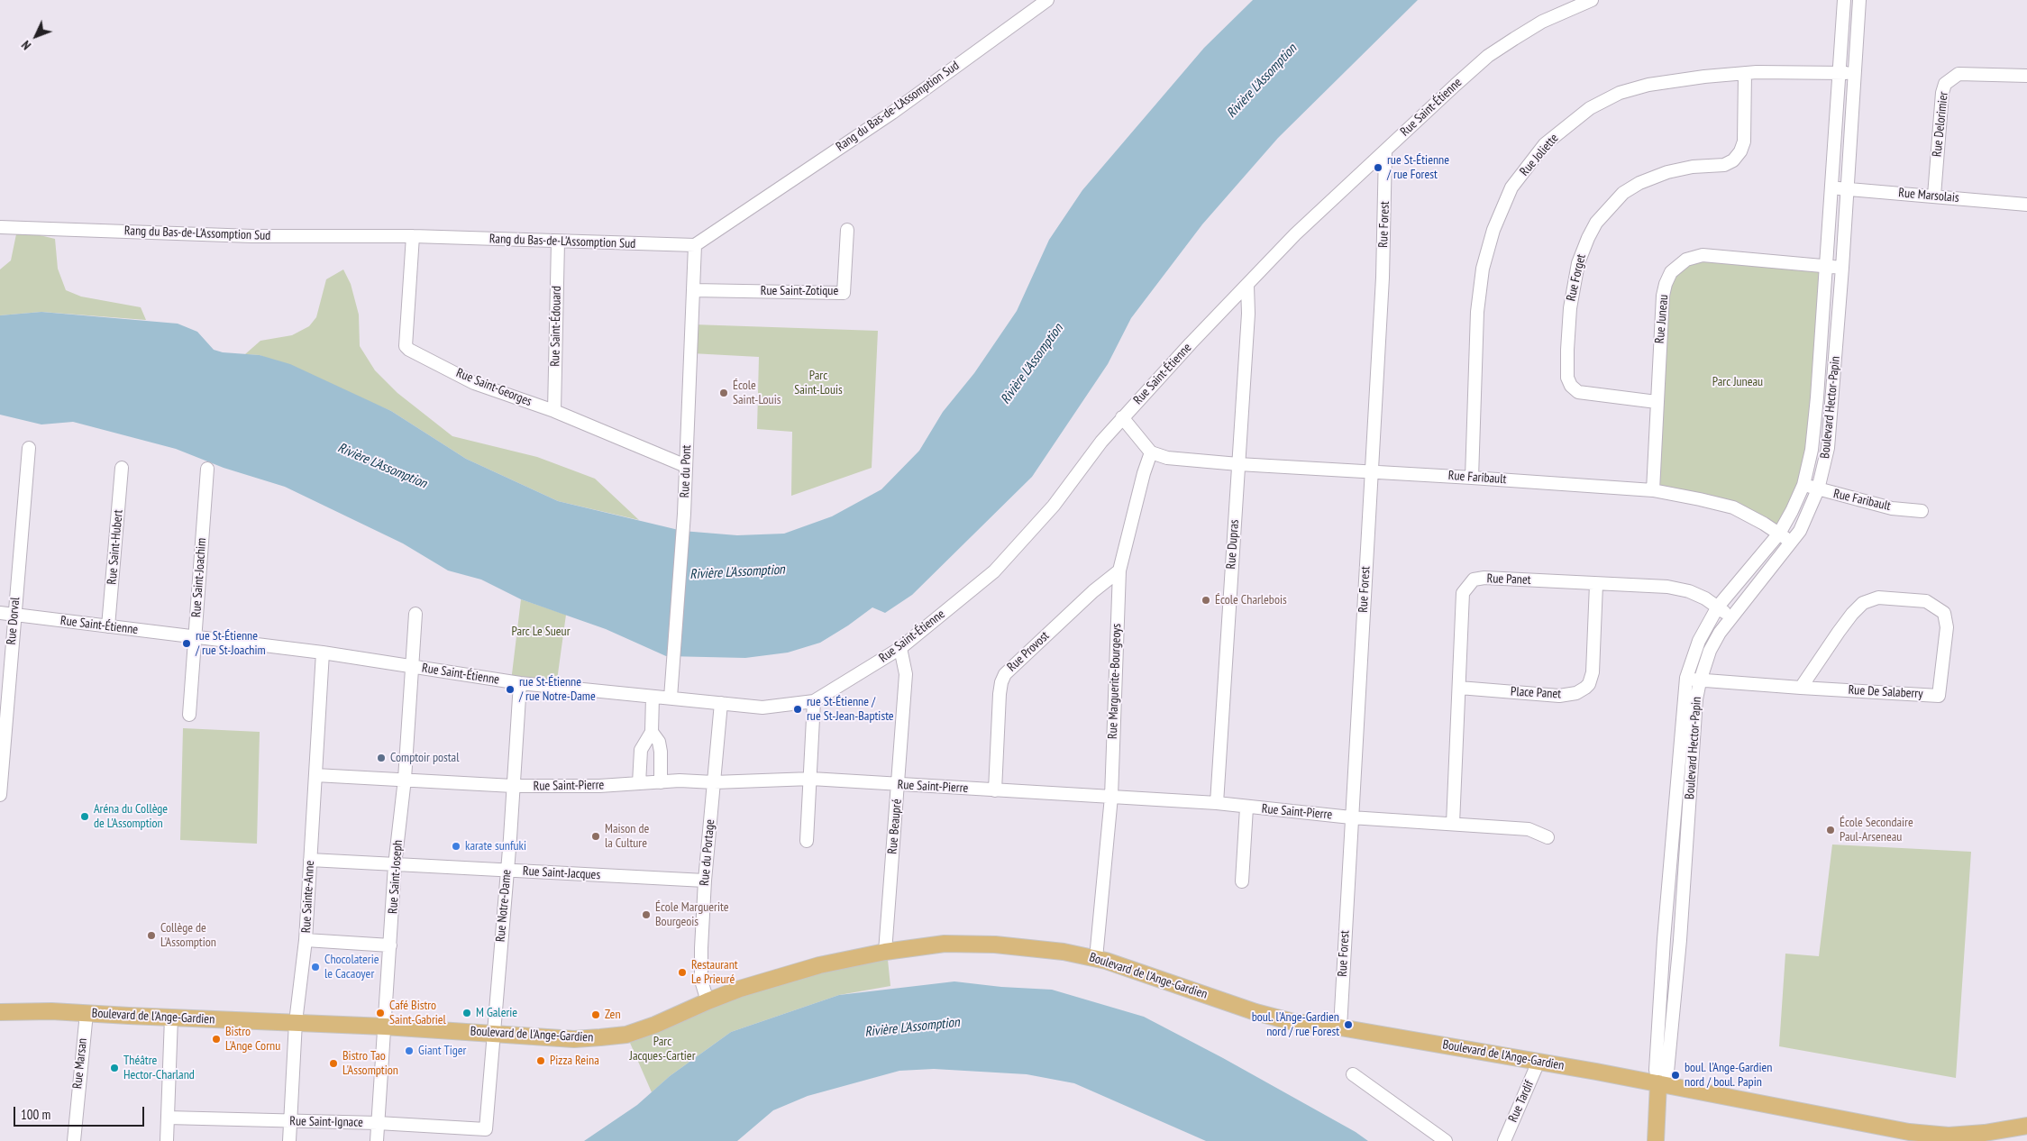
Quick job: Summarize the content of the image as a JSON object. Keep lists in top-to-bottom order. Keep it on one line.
{"streets":{"main road":["Boulevard Hector-Papin","Boulevard de l'Ange-Gardien"],"street":["Rang du Bas-de-L'Assomption Sud","Rue Saint-Étienne","Rue Delorimier","Rue Joliette","Rue Marsolais","Rue Forest","Rue Forget","Rue Saint-Zotique","Rue Juneau","Rue Saint-Édouard","Rue Saint-Georges","Rue du Pont","Rue Faribault","Rue Dupras","Rue Saint-Hubert","Rue Saint-Joachim","Rue Panet","Rue Dorval","Rue Provost","Rue Marguerite-Bourgeoys","Rue De Salaberry","Place Panet","Rue Saint-Pierre","Rue Beaupré","Rue du Portage","Rue Saint-Jacques","Rue Saint-Joseph","Rue Sainte-Anne","Rue Notre-Dame","Rue Marsan","Rue Tardif","Rue Saint-Ignace"]},"crossings":[["Rang du Bas-de-L'Assomption Sud","Rue Saint-Édouard"],["Rang du Bas-de-L'Assomption Sud","Rue Saint-Georges"],["Rang du Bas-de-L'Assomption Sud","Rue du Pont"],["Rue Saint-Étienne","Rue Forest"],["Rue Saint-Étienne","Rue du Pont"],["Rue Saint-Étienne","Rue Dupras"],["Rue Saint-Étienne","Rue Saint-Hubert"],["Rue Saint-Étienne","Rue Saint-Joachim"],["Rue Saint-Étienne","Rue Dorval"],["Rue Saint-Étienne","Rue Beaupré"],["Rue Saint-Étienne","Rue du Portage"],["Rue Saint-Étienne","Rue Saint-Joseph"],["Rue Saint-Étienne","Rue Sainte-Anne"],["Rue Saint-Étienne","Rue Notre-Dame"],["Rue Delorimier","Rue Marsolais"],["Rue Joliette","Rue Forget"],["Rue Joliette","Boulevard Hector-Papin"],["Rue Joliette","Rue Faribault"],["Rue Marsolais","Boulevard Hector-Papin"],["Rue Forest","Rue Faribault"],["Rue Forest","Rue Saint-Pierre"],["Rue Forest","Boulevard de l'Ange-Gardien"],["Rue Forget","Rue Juneau"],["Rue Saint-Zotique","Rue du Pont"],["Rue Juneau","Boulevard Hector-Papin"],["Rue Juneau","Rue Faribault"],["Rue Saint-Édouard","Rue Saint-Georges"],["Rue Saint-Georges","Rue du Pont"],["Boulevard Hector-Papin","Rue Faribault"],["Boulevard Hector-Papin","Rue Panet"],["Boulevard Hector-Papin","Rue De Salaberry"],["Boulevard Hector-Papin","Boulevard de l'Ange-Gardien"],["Rue Faribault","Rue Dupras"],["Rue Faribault","Rue Marguerite-Bourgeoys"],["Rue Dupras","Rue Saint-Pierre"],["Rue Panet","Place Panet"],["Rue Panet","Rue Saint-Pierre"],["Rue Provost","Rue Marguerite-Bourgeoys"],["Rue Provost","Rue Saint-Pierre"],["Rue Marguerite-Bourgeoys","Rue Saint-Pierre"],["Rue Marguerite-Bourgeoys","Boulevard de l'Ange-Gardien"],["Rue Saint-Pierre","Rue Beaupré"],["Rue Saint-Pierre","Rue du Portage"],["Rue Saint-Pierre","Rue Saint-Joseph"],["Rue Saint-Pierre","Rue Sainte-Anne"],["Rue Saint-Pierre","Rue Notre-Dame"],["Rue Beaupré","Boulevard de l'Ange-Gardien"],["Rue du Portage","Rue Saint-Jacques"],["Rue du Portage","Boulevard de l'Ange-Gardien"],["Rue Saint-Jacques","Rue Saint-Joseph"],["Rue Saint-Jacques","Rue Sainte-Anne"],["Rue Saint-Jacques","Rue Notre-Dame"],["Rue Saint-Joseph","Boulevard de l'Ange-Gardien"],["Rue Saint-Joseph","Rue Saint-Ignace"],["Rue Sainte-Anne","Boulevard de l'Ange-Gardien"],["Rue Sainte-Anne","Rue Saint-Ignace"],["Rue Notre-Dame","Boulevard de l'Ange-Gardien"],["Rue Notre-Dame","Rue Saint-Ignace"],["Boulevard de l'Ange-Gardien","Rue Marsan"],["Boulevard de l'Ange-Gardien","Rue Tardif"]],"water":["Rivière L'Assomption"],"parks":["Parc Saint-Louis","Parc Juneau","Parc Le Sueur","Parc Jacques-Cartier"],"places":["rue St-Étienne / rue Forest","École Saint-Louis","École Charlebois","rue St-Étienne / rue St-Joachim","rue St-Étienne / rue Notre-Dame","rue St-Étienne / rue St-Jean-Baptiste","Comptoir postal","Aréna du Collège de L'Assomption","École Secondaire Paul-Arseneau","Maison de la Culture","karate sunfuki","École Marguerite Bourgeois","Collège de L'Assomption","Chocolaterie le Cacaoyer","Restaurant Le Prieuré","Café Bistro Saint-Gabriel","M Galerie","Zen","boul. l'Ange-Gardien nord / rue Forest","Bistro L'Ange Cornu","Giant Tiger","Pizza Reina","Bistro Tao L'Assomption","Théâtre Hector-Charland","boul. l'Ange-Gardien nord / boul. Papin"],"scale_bar":"100 m","north":"bottom left"}
